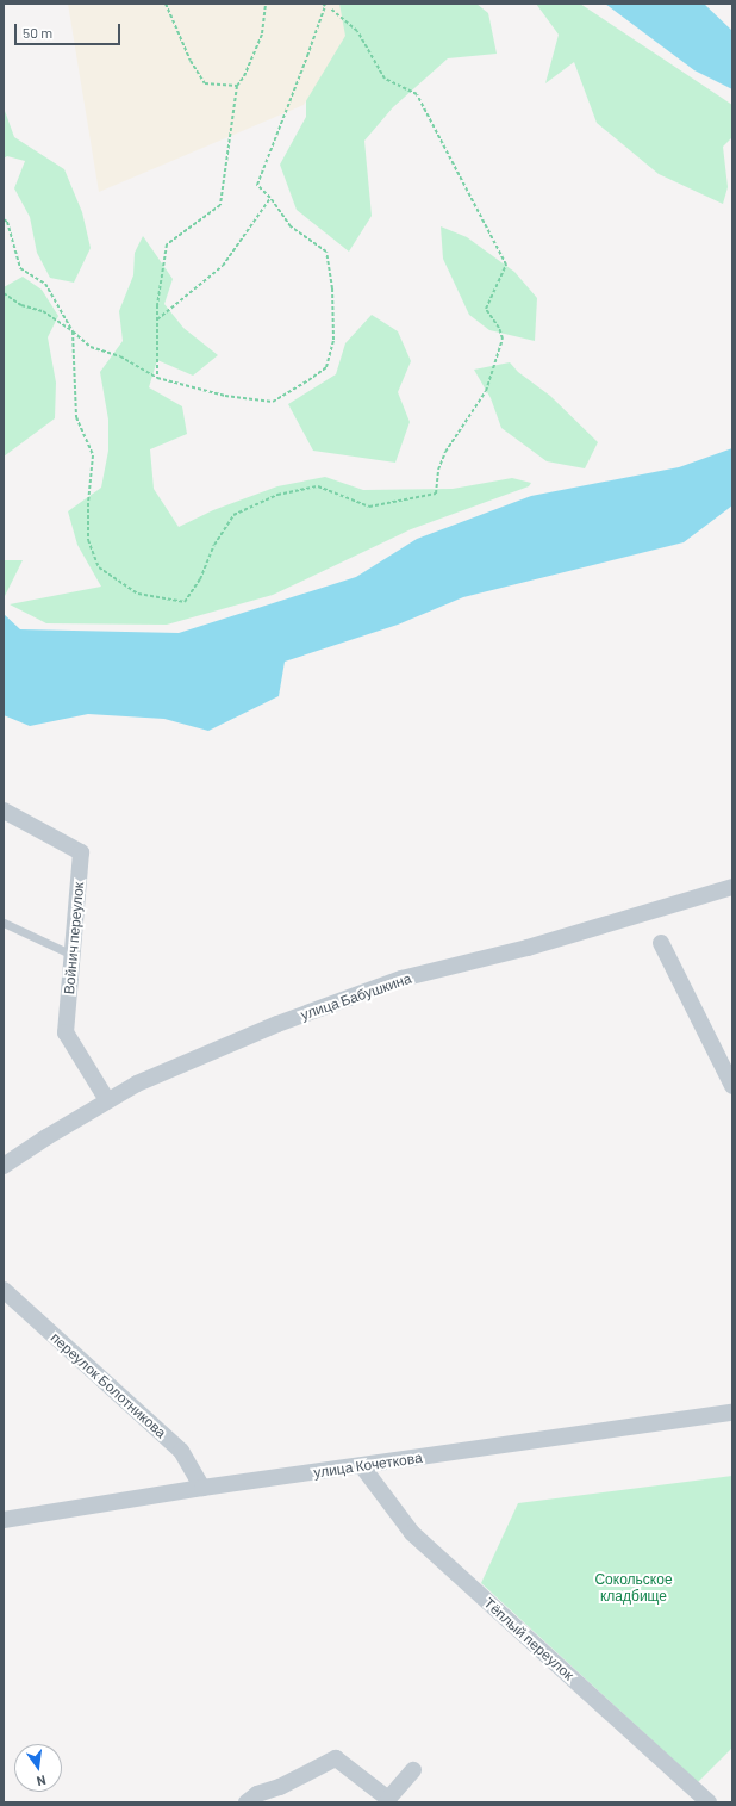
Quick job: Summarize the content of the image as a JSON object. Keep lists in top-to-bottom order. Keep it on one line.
{"streets":{"street":["Войнич переулок","улица Бабушкина","переулок Болотникова","улица Кочеткова","Тёплый переулок"]},"crossings":[["Войнич переулок","улица Бабушкина"],["переулок Болотникова","улица Кочеткова"],["улица Кочеткова","Тёплый переулок"]],"parks":["Сокольское кладбище"],"scale_bar":"50 m","north":"bottom"}
